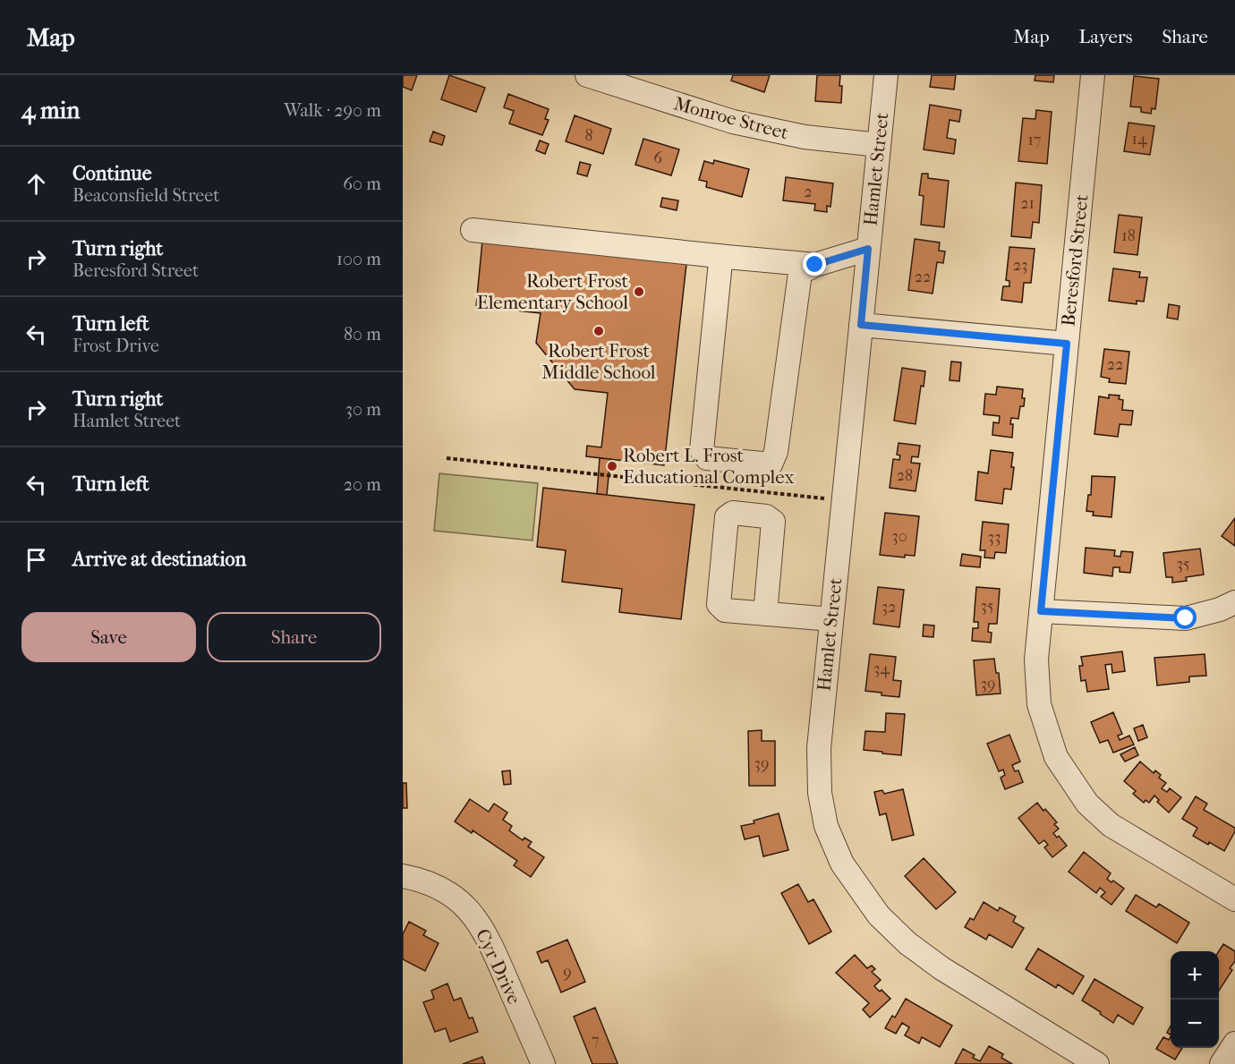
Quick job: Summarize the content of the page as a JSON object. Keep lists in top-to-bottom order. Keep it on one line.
{"streets":{"street":["Monroe Street","Hamlet Street","Beresford Street","Cyr Drive"]},"crossings":[["Monroe Street","Hamlet Street"]],"places":["Robert Frost Elementary School","Robert Frost Middle School","Robert L. Frost Educational Complex"],"house_numbers":["8","14","17","6","2","21","18","23","22","22","28","30","33","35","35","32","34","39","39","9","7"],"page":{"header":"Map","nav":["Map","Layers","Share"],"heading":["4 min","Walk · 290 m"],"list":[["Continue","Beaconsfield Street","60 m"],["Turn right","Beresford Street","100 m"],["Turn left","Frost Drive","80 m"],["Turn right","Hamlet Street","30 m"],["Turn left","20 m"],"Arrive at destination"],"buttons":["Save","Share"],"map_buttons":["+","−"]}}
